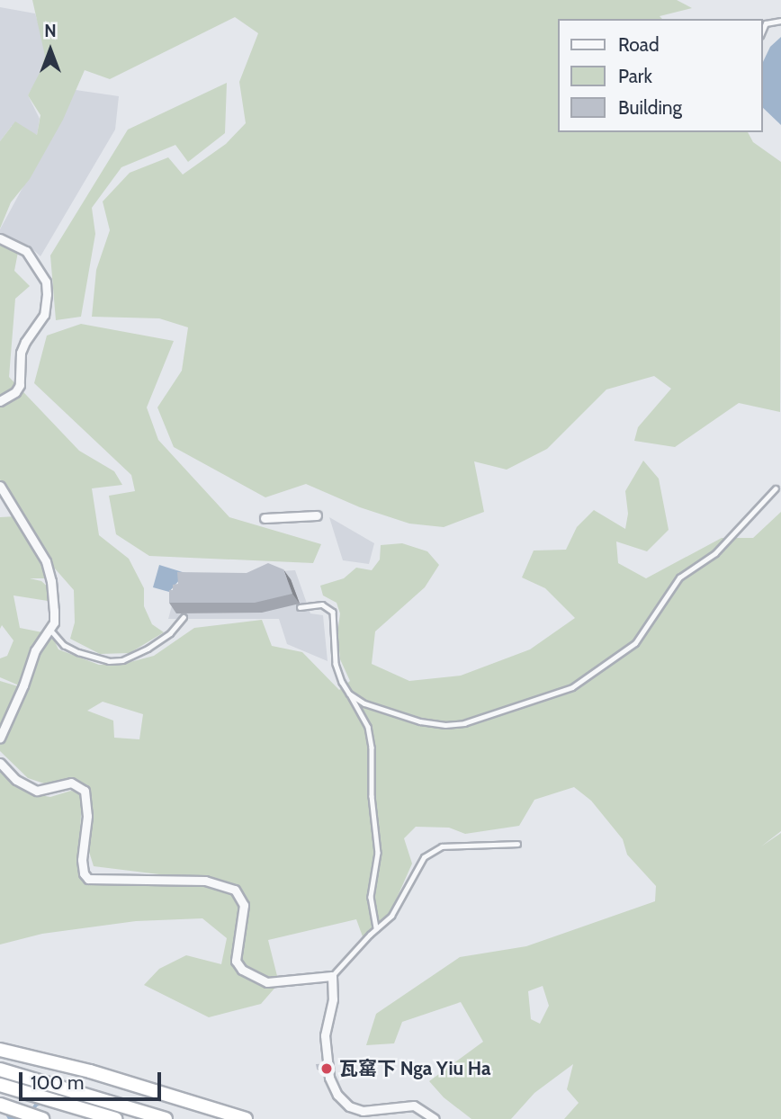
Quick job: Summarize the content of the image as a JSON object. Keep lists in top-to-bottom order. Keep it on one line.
{"places":["瓦窰下 Nga Yiu Ha"],"legend":["Road","Park","Building"],"scale_bar":"100 m","north":"top"}
